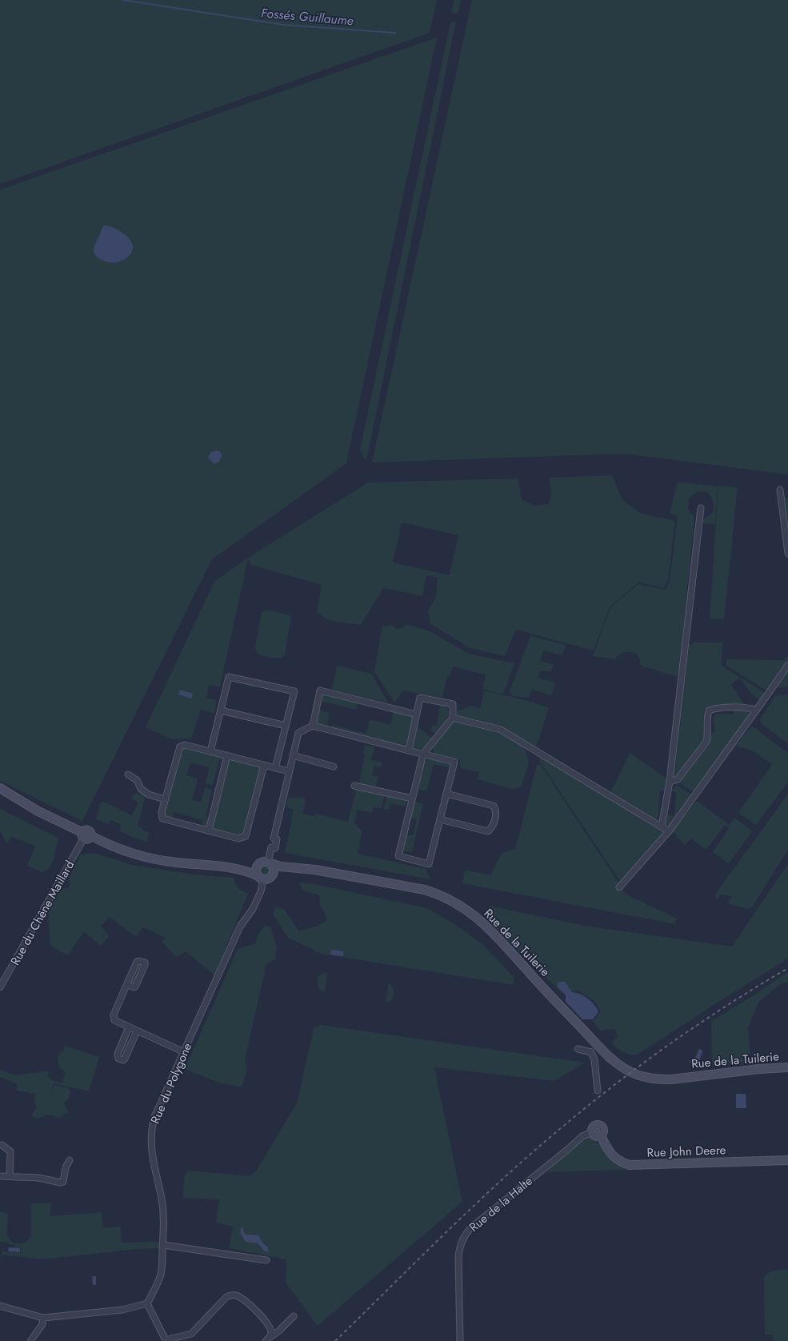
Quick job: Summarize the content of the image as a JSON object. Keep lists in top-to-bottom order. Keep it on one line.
{"streets":{"street":["Rue du Chêne Maillard","Rue de la Tuilerie","Rue du Polygone","Rue John Deere","Rue de la Halte"]},"crossings":[["Rue du Chêne Maillard","Rue de la Tuilerie"],["Rue de la Tuilerie","Rue du Polygone"],["Rue John Deere","Rue de la Halte"]],"water":["Fossés Guillaume"]}
